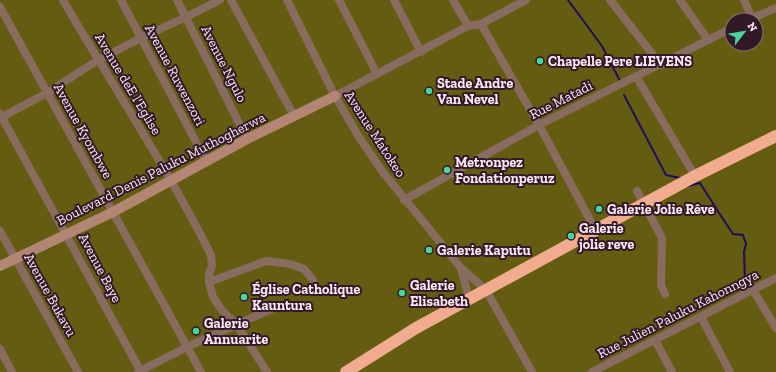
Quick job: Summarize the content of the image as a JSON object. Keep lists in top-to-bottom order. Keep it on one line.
{"streets":{"street":["Avenue Ngulo","Avenue Ruwenzori","Avenue deE l'Eglise","Rue Matadi","Avenue Kyombwe","Avenue Matokeo","Boulevard Denis Paluku Muthogherwa","Avenue Baye","Avenue Bukavu","Rue Julien Paluku Kahonngya"]},"crossings":[["Avenue Ngulo","Boulevard Denis Paluku Muthogherwa"],["Avenue Ruwenzori","Boulevard Denis Paluku Muthogherwa"],["Avenue deE l'Eglise","Boulevard Denis Paluku Muthogherwa"],["Rue Matadi","Avenue Matokeo"],["Avenue Kyombwe","Boulevard Denis Paluku Muthogherwa"],["Avenue Matokeo","Boulevard Denis Paluku Muthogherwa"],["Boulevard Denis Paluku Muthogherwa","Avenue Baye"],["Boulevard Denis Paluku Muthogherwa","Avenue Bukavu"]],"places":["Chapelle Pere LIEVENS","Stade Andre Van Nevel","Metronpez Fondationperuz","Galerie Jolie Rêve","Galerie jolie reve","Galerie Kaputu","Galerie Elisabeth","Église Catholique Kauntura","Galerie Annuarite"],"north":"top right"}
